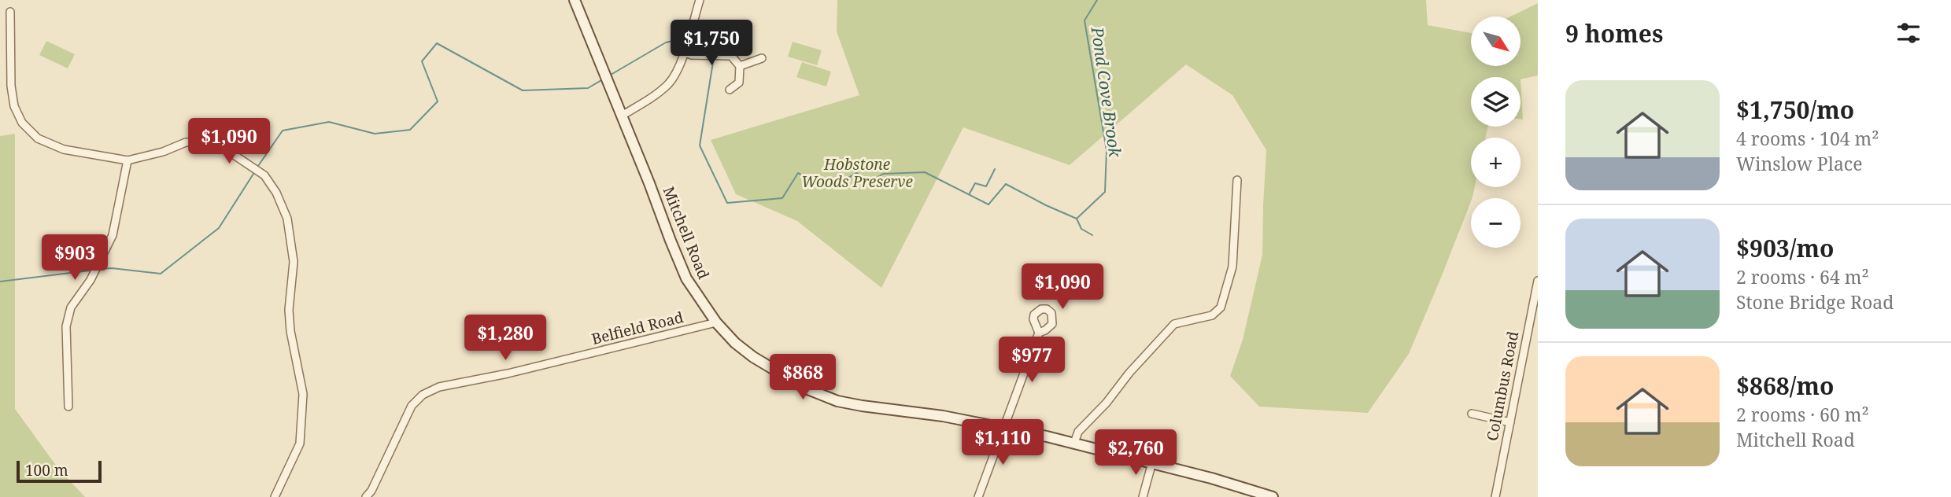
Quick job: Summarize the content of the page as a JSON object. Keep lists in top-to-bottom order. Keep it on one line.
{"streets":{"street":["Mitchell Road","Belfield Road","Columbus Road"]},"crossings":[["Mitchell Road","Belfield Road"]],"water":["Pond Cove Brook"],"parks":["Hobstone Woods Preserve"],"scale_bar":"100 m","north":"bottom right","page":{"heading":"9 homes","map_buttons":["+","−"],"price":["$1,750","$1,090","$903","$1,090","$1,280","$977","$868","$1,110","$2,760"],"list":[{"name":"$1,750/mo","note":"4 rooms · 104 m² · Winslow Place"},{"name":"$903/mo","note":"2 rooms · 64 m² · Stone Bridge Road"},{"name":"$868/mo","note":"2 rooms · 60 m² · Mitchell Road"}],"scale":"100 m"}}
